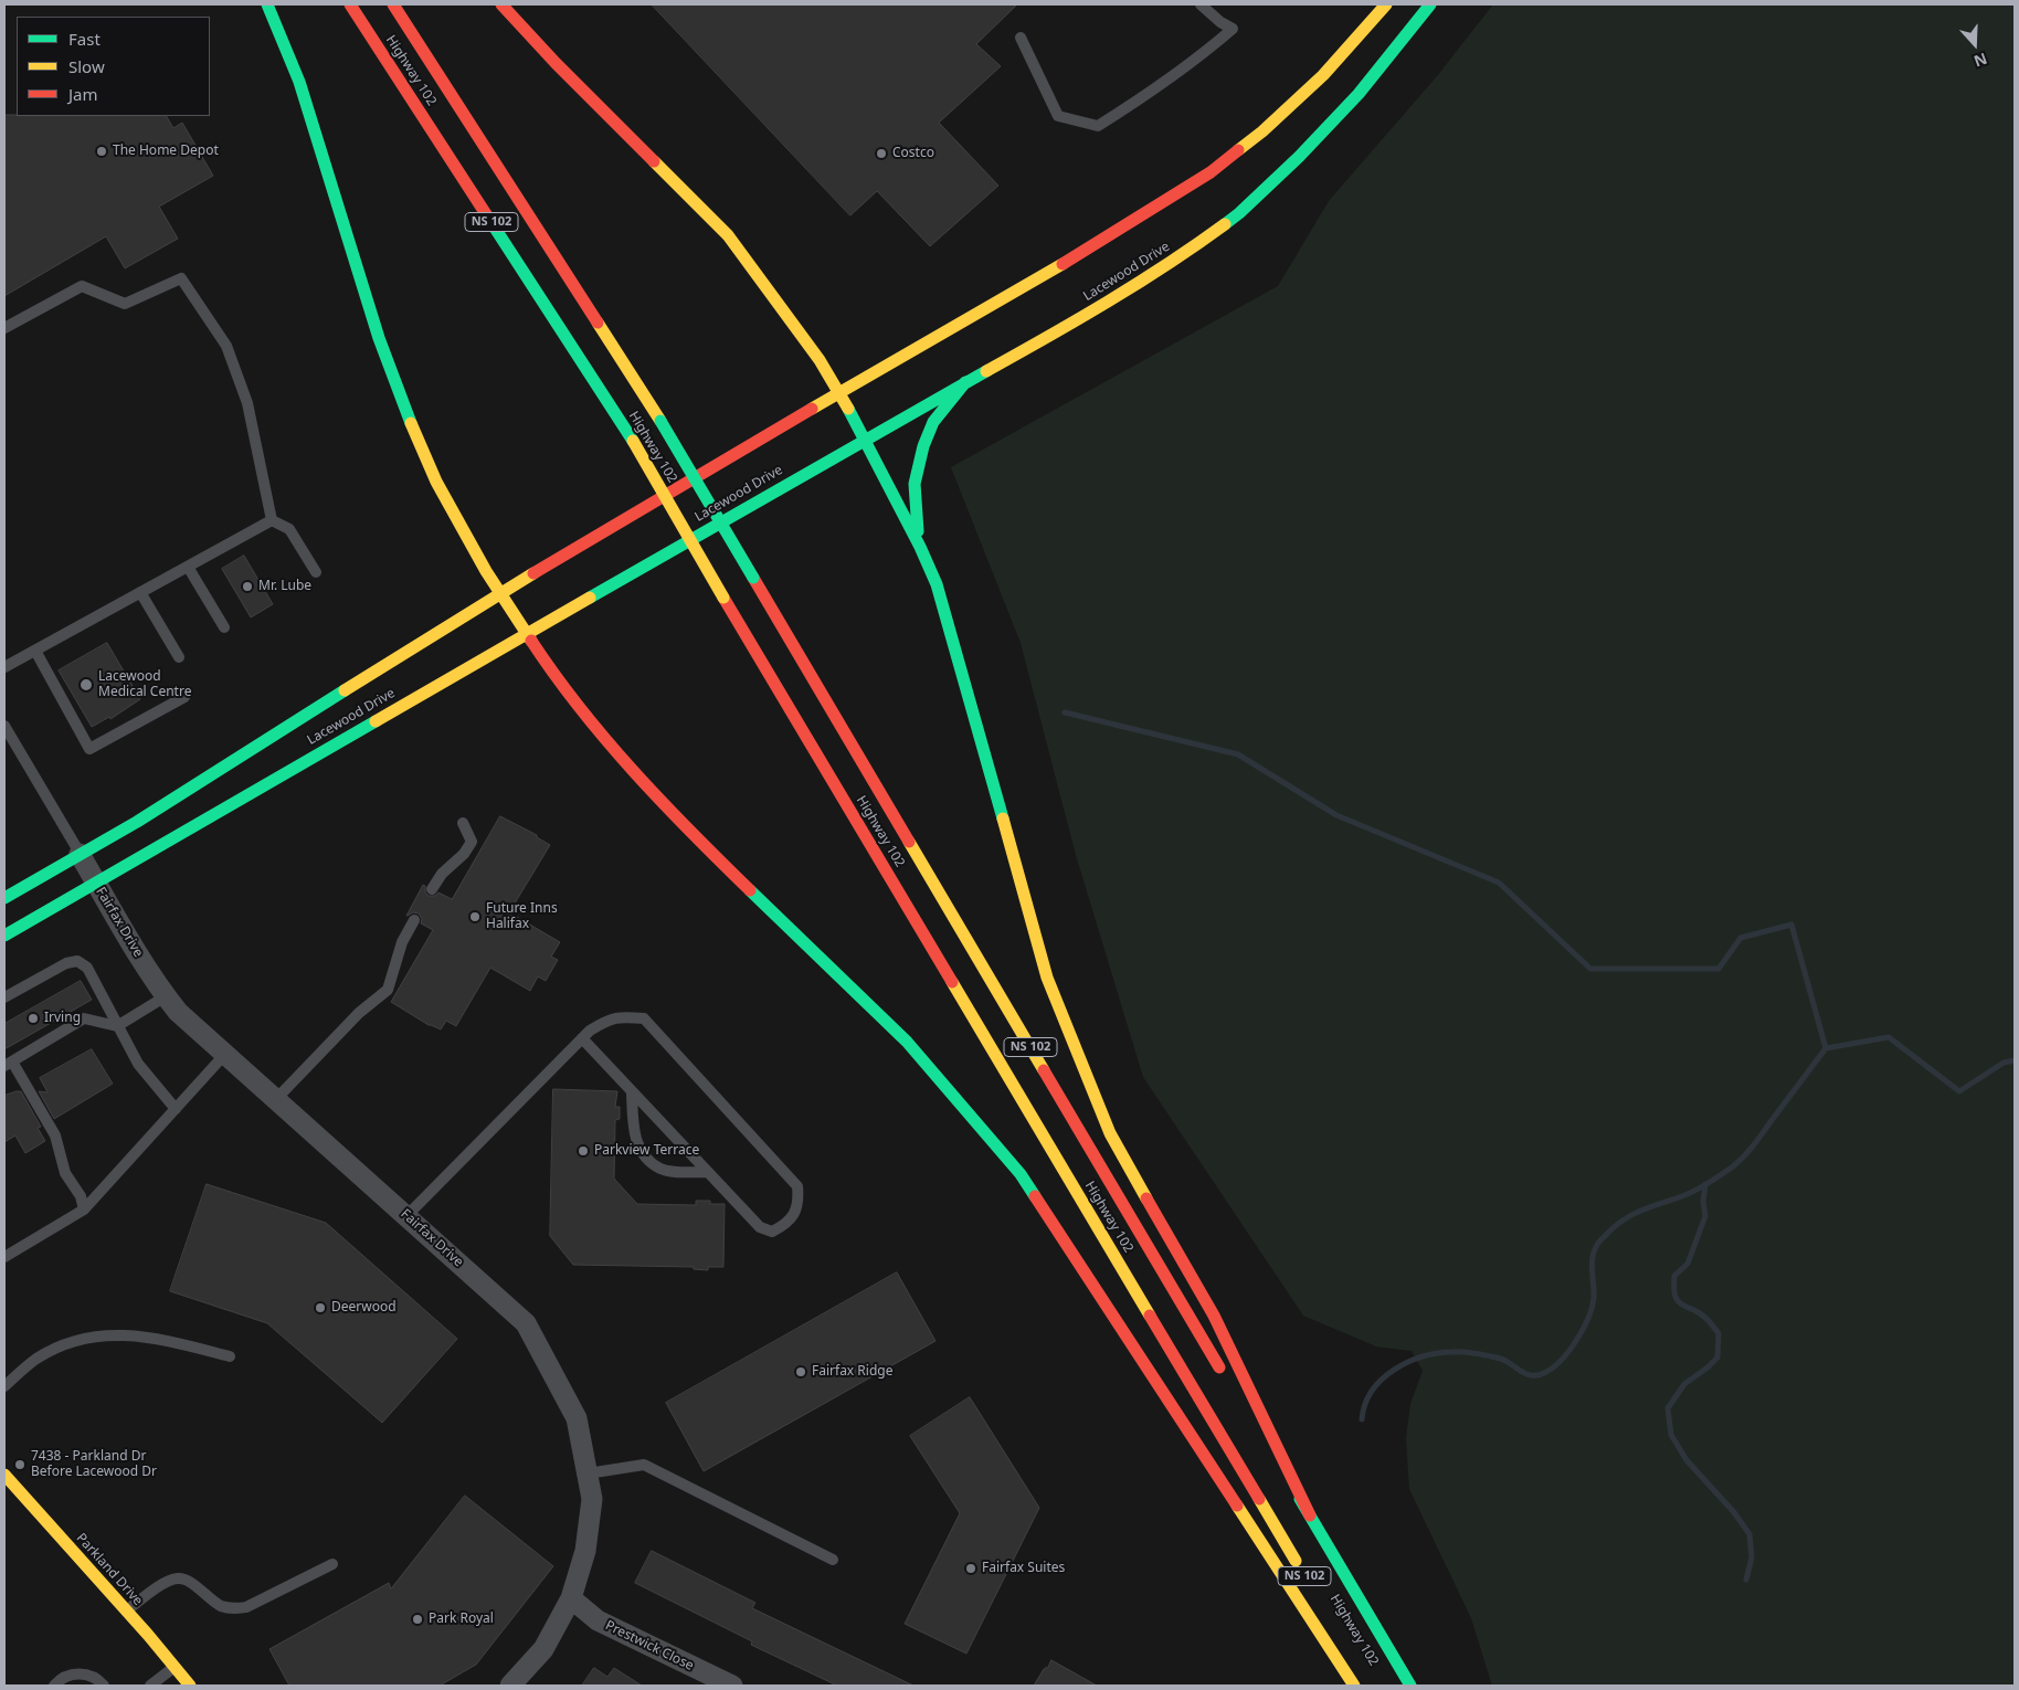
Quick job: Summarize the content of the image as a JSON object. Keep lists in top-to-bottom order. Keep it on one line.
{"streets":{"main road":["Highway 102","NS 102","Lacewood Drive","Parkland Drive"],"street":["Fairfax Drive","Prestwick Close"]},"crossings":[["Lacewood Drive","Fairfax Drive"],["Fairfax Drive","Prestwick Close"]],"places":["The Home Depot","Costco","Mr. Lube","Lacewood Medical Centre","Future Inns Halifax","Irving","Parkview Terrace","Deerwood","Fairfax Ridge","7438 - Parkland Dr Before Lacewood Dr","Fairfax Suites","Park Royal"],"legend":["Fast","Slow","Jam"],"north":"bottom"}
